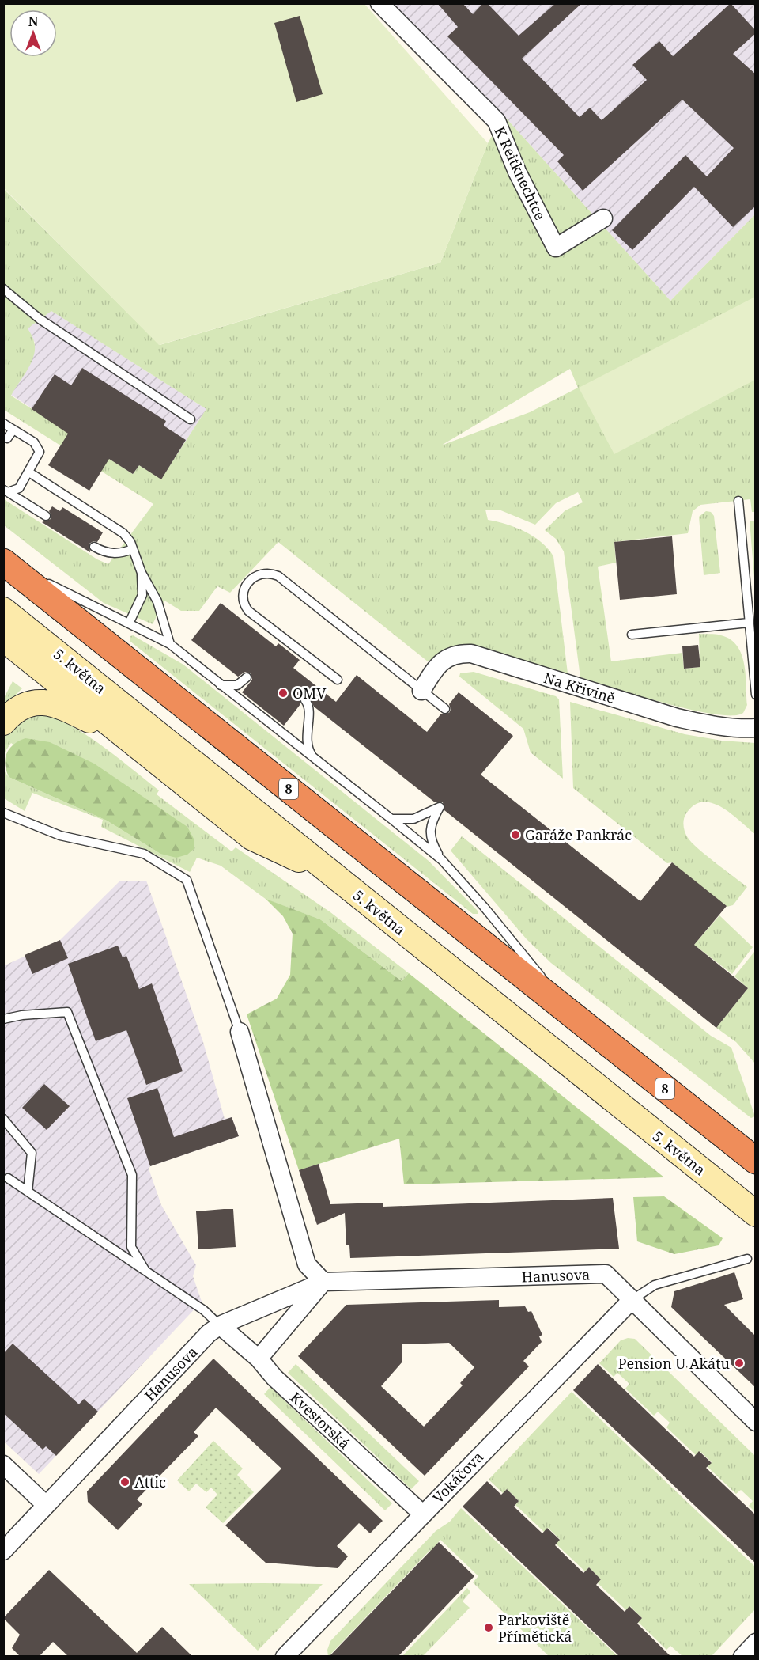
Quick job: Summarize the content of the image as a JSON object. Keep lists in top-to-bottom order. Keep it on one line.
{"streets":{"highway":["8"],"main road":["5. května"],"street":["K Reitknechtce","Na Křivině","Hanusova","Kvestorská","Vokáčova"]},"crossings":[["Hanusova","Kvestorská"],["Hanusova","Vokáčova"],["Kvestorská","Vokáčova"]],"places":["OMV","Garáže Pankrác","Pension U Akátu","Attic","Parkoviště Přímětická"],"north":"top"}
